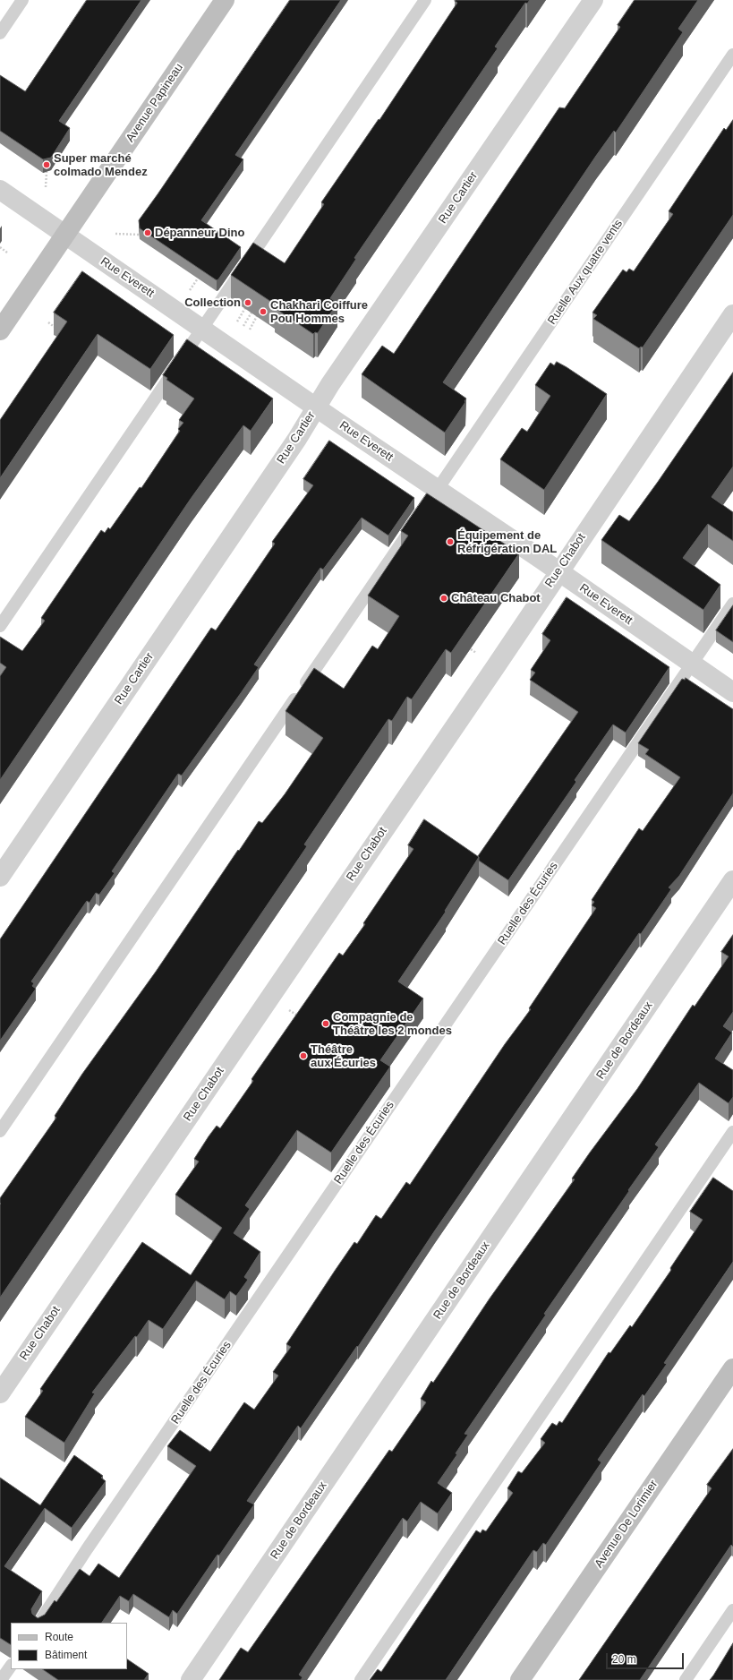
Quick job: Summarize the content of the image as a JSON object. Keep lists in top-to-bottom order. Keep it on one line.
{"streets":{"main road":["Avenue Papineau","Avenue De Lorimier"],"street":["Rue Cartier","Rue Everett","Rue Chabot","Rue de Bordeaux"],"lane":["Ruelle Aux quatre vents","Ruelle des Écuries"]},"crossings":[["Avenue Papineau","Rue Everett"],["Rue Cartier","Rue Everett"],["Ruelle Aux quatre vents","Rue Everett"],["Rue Everett","Rue Chabot"],["Rue Everett","Ruelle des Écuries"]],"places":["Super marché colmado Mendez","Dépanneur Dino","Collection","Chakhari Coiffure Pou Hommes","Équipement de Réfrigération DAL","Château Chabot","Compagnie de Théâtre les 2 mondes","Théâtre aux Écuries"],"legend":["Route","Bâtiment"],"scale_bar":"20 m"}
